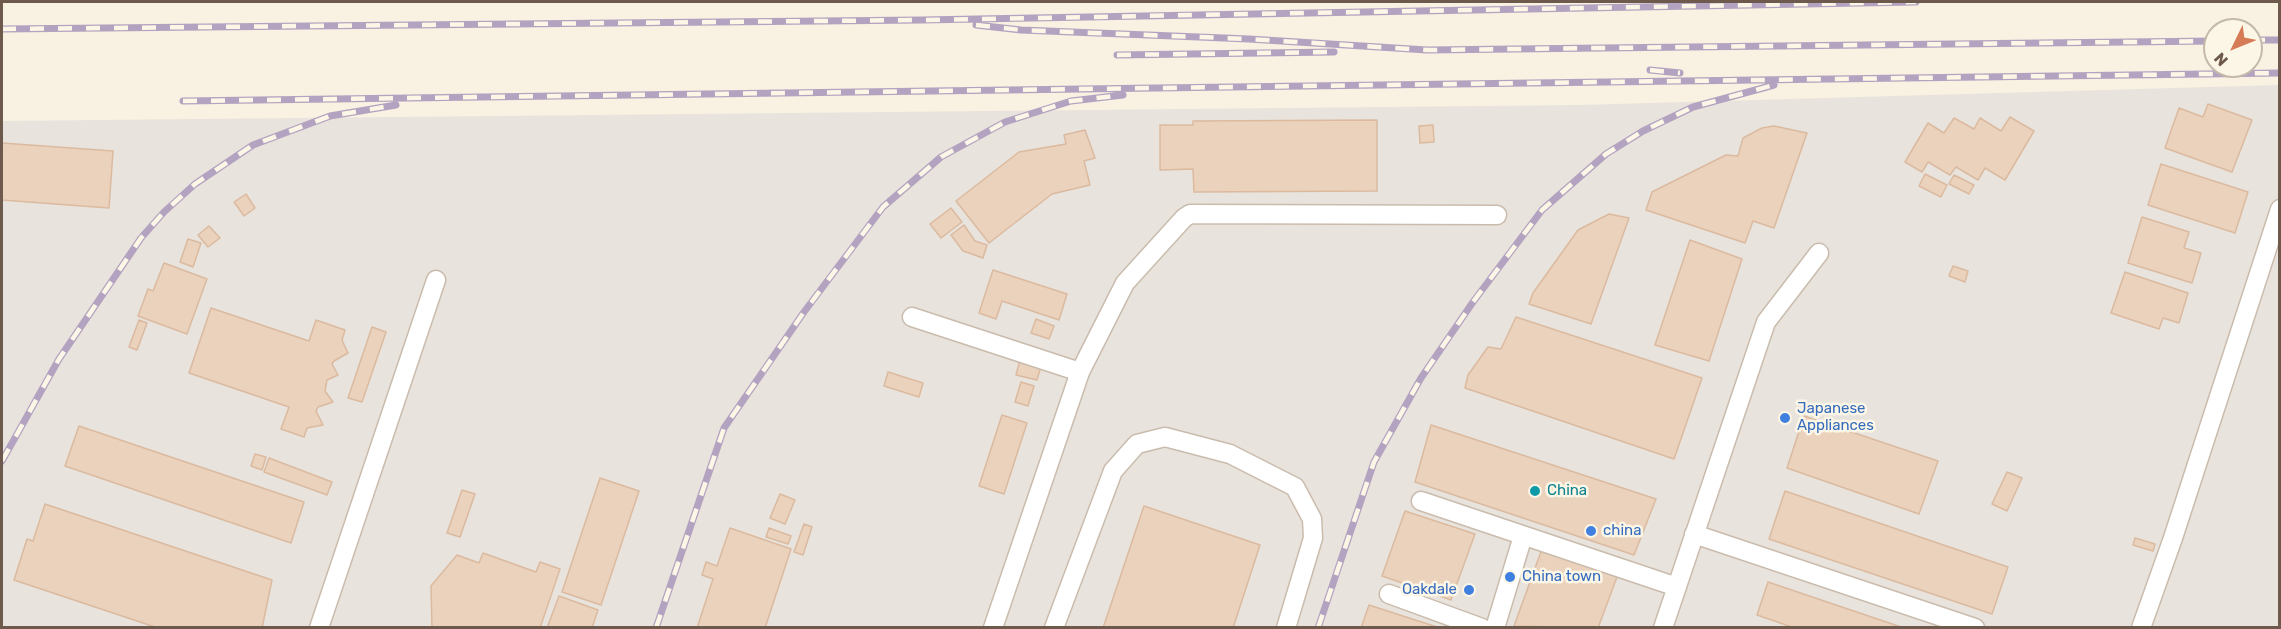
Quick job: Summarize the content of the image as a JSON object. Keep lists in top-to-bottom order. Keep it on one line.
{"places":["Japanese Appliances","China","china","China town","Oakdale"],"north":"bottom left"}
